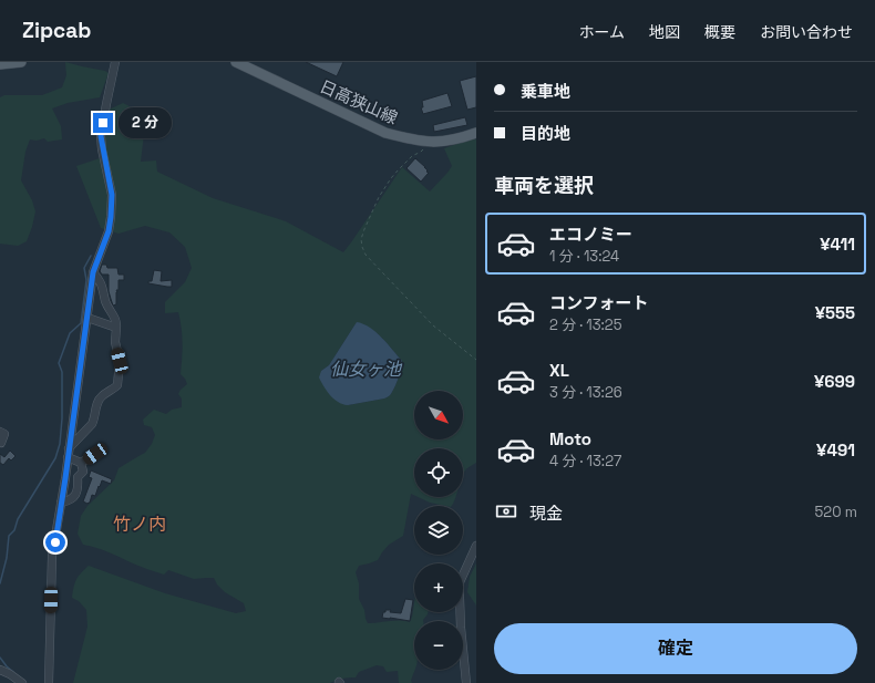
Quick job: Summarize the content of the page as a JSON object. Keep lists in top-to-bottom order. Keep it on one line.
{"streets":{"main road":["日高狭山線"]},"districts":["竹ノ内"],"water":["仙女ヶ池"],"north":"bottom right","page":{"header":"Zipcab","nav":["ホーム","地図","概要","お問い合わせ"],"banner":["乗車地","目的地"],"bubble":"2 分","heading":"車両を選択","list":[{"name":"エコノミー","note":"1 分 · 13:24","value":"¥411"},{"name":"コンフォート","note":"2 分 · 13:25","value":"¥555"},{"name":"XL","note":"3 分 · 13:26","value":"¥699"},{"name":"Moto","note":"4 分 · 13:27","value":"¥491"}],"map_buttons":["+","−"],"pay":["現金","520 m"],"buttons":"確定"}}
